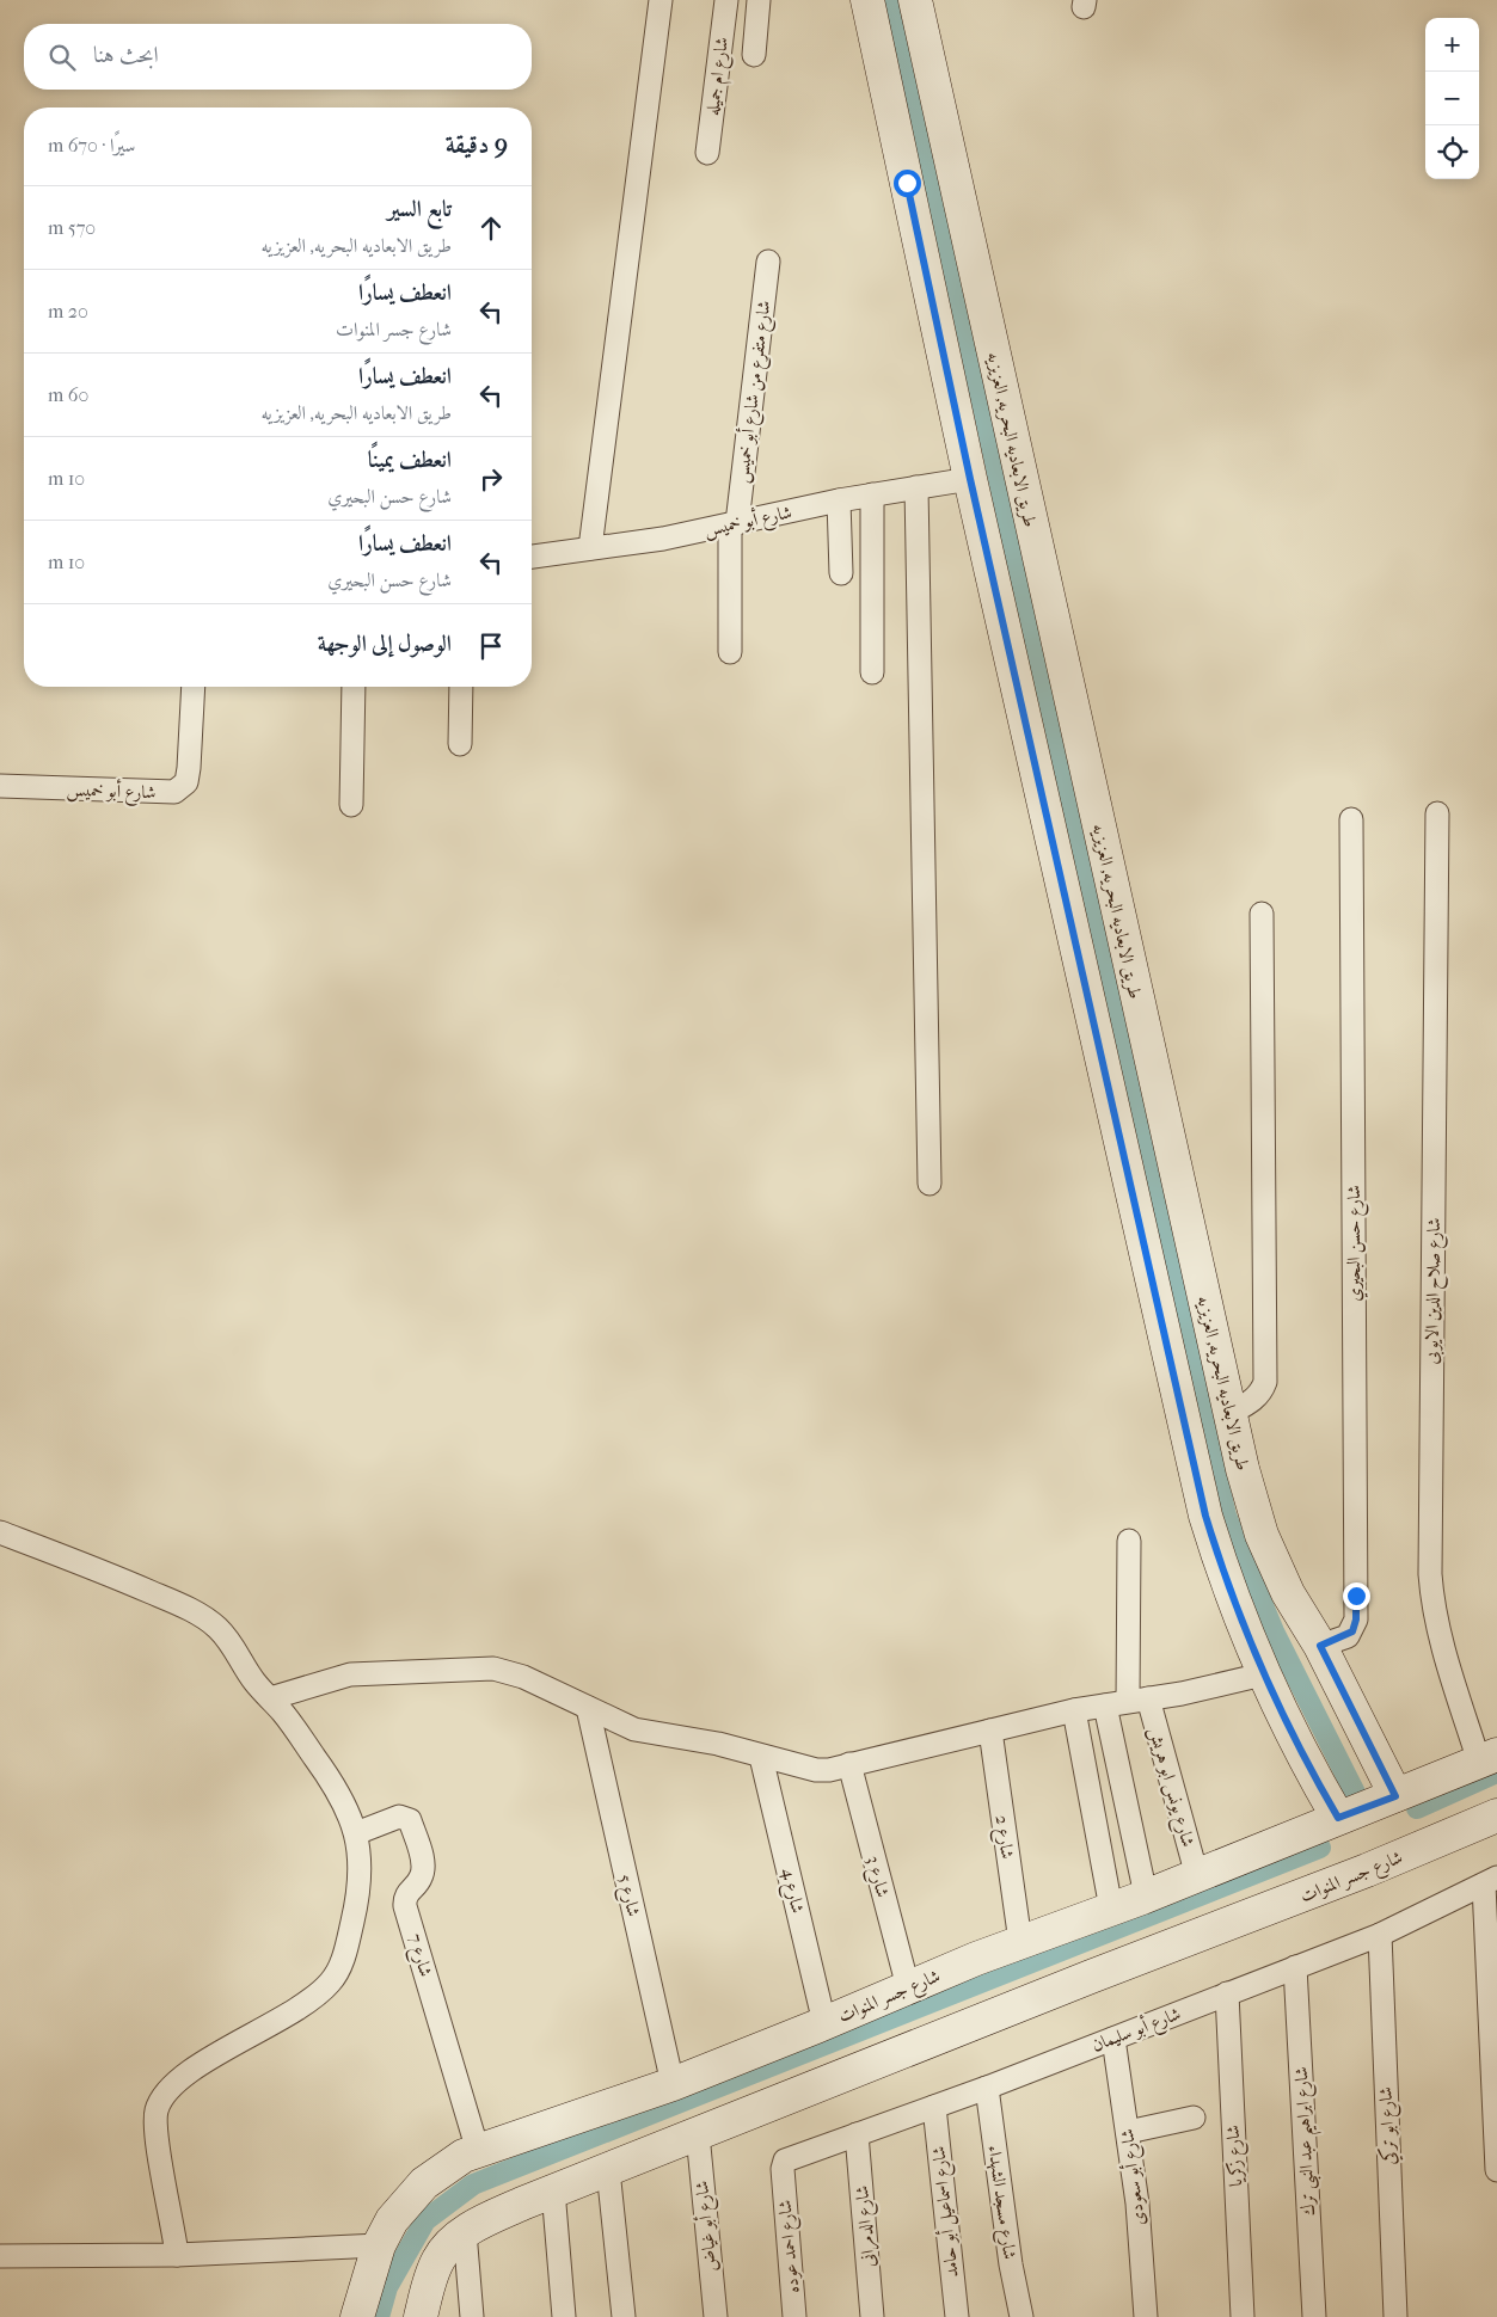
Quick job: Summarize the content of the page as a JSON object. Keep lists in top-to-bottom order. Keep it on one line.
{"streets":{"street":["شارع ام جميله","شارع متفرع من شارع أبو خميس","طريق الابعاديه البحريه, العزيزيه","شارع أبو خميس","شارع حسن البحيري","شارع صلاح الدين الايوبى","شارع يونس ابو هريش","شارع 2","شارع 3","شارع جسر المنوات","شارع 4","شارع 5","شارع 7","شارع أبو سليمان","شارع ابو تركي","شارع ابراهيم عبد النبى ترك","شارع زكريا","شارع أبو سعودى","شارع مسجد الشهداء","شارع اسماعيل أبو حامد","شارع أبو غياض","شارع الدمرانى","شارع احمد عوده"]},"crossings":[["شارع متفرع من شارع أبو خميس","شارع أبو خميس"],["طريق الابعاديه البحريه, العزيزيه","شارع حسن البحيري"],["طريق الابعاديه البحريه, العزيزيه","شارع جسر المنوات"],["شارع صلاح الدين الايوبى","شارع جسر المنوات"],["شارع يونس ابو هريش","شارع جسر المنوات"],["شارع 2","شارع جسر المنوات"],["شارع 3","شارع جسر المنوات"],["شارع جسر المنوات","شارع 4"],["شارع جسر المنوات","شارع 5"],["شارع جسر المنوات","شارع 7"],["شارع جسر المنوات","شارع أبو غياض"],["شارع أبو سليمان","شارع ابو تركي"],["شارع أبو سليمان","شارع ابراهيم عبد النبى ترك"],["شارع أبو سليمان","شارع زكريا"],["شارع أبو سليمان","شارع أبو سعودى"],["شارع أبو سليمان","شارع مسجد الشهداء"],["شارع أبو سليمان","شارع اسماعيل أبو حامد"],["شارع أبو سليمان","شارع الدمرانى"],["شارع أبو سليمان","شارع احمد عوده"]],"page":{"map_buttons":["+","−"],"search":"ابحث هنا","heading":["9 دقيقة","سيرًا · 670 m"],"list":[["تابع السير","طريق الابعاديه البحريه, العزيزيه","570 m"],["انعطف يسارًا","شارع جسر المنوات","20 m"],["انعطف يسارًا","طريق الابعاديه البحريه, العزيزيه","60 m"],["انعطف يمينًا","شارع حسن البحيري","10 m"],["انعطف يسارًا","شارع حسن البحيري","10 m"],"الوصول إلى الوجهة"]}}
